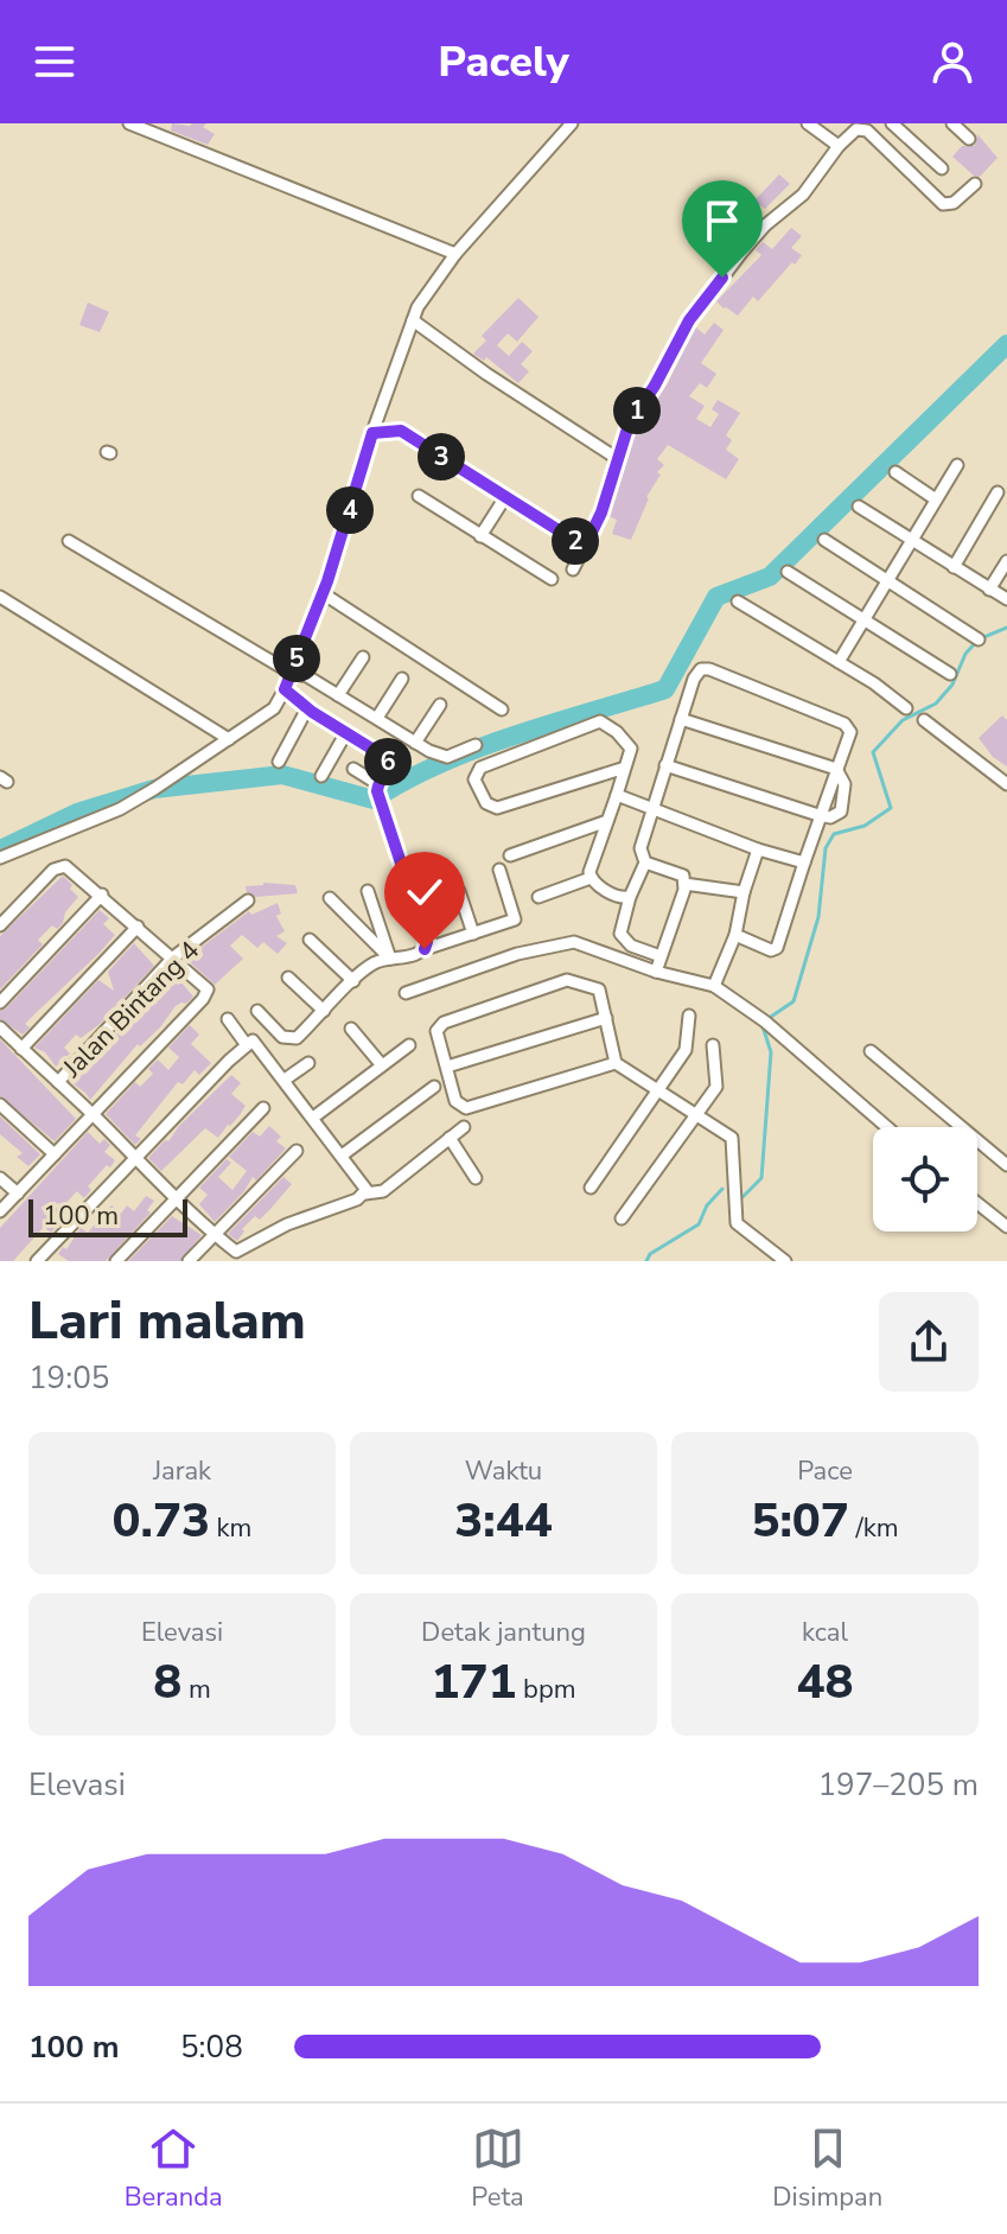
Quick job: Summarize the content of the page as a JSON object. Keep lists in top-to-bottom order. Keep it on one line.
{"streets":{"street":["Jalan Bintang 4"]},"scale_bar":"100 m","page":{"header":"Pacely","pins":["1","3","4","2","5","6"],"scale":"100 m","heading":["Lari malam","19:05"],"stats":[["Jarak","0.73 km"],["Waktu","3:44"],["Pace","5:07 /km"],["Elevasi","8 m"],["Detak jantung","171 bpm"],["kcal","48"]],"chart":["Elevasi","197–205 m"],"list":[{"name":"100 m","note":"5:08"}],"tabs":["Beranda","Peta","Disimpan"]}}
